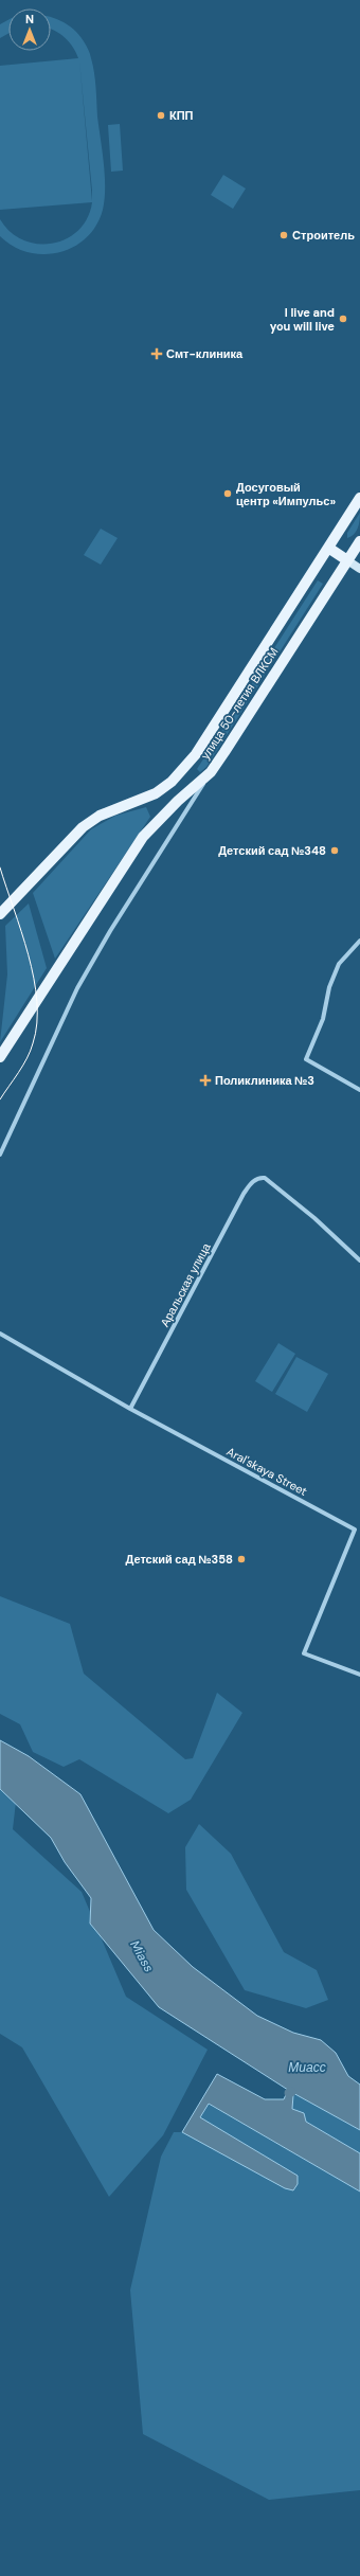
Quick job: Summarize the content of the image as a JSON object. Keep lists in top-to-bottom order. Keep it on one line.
{"streets":{"main road":["улица 50-летия ВЛКСМ"],"street":["Аральская улица","Aral'skaya Street"]},"crossings":[["Аральская улица","Aral'skaya Street"]],"water":["Miass","Миасс"],"places":{"other":["КПП","Cтроитель","I live and you will live","Досуговый центр «Импульс»","Детский сад №348","Детский сад №358"],"health":["Смт-клиника","Поликлиника №3"]},"north":"top"}
